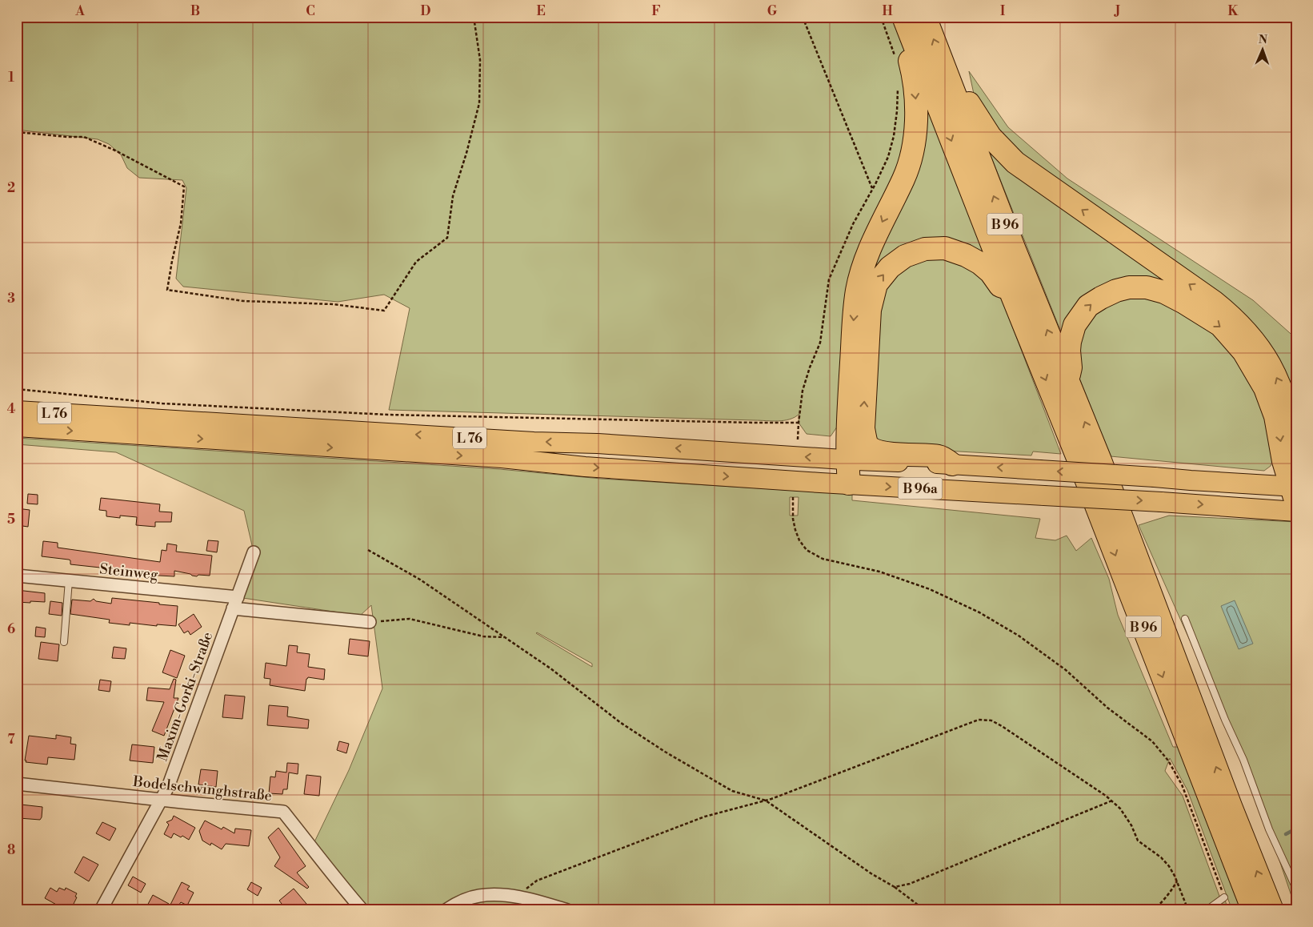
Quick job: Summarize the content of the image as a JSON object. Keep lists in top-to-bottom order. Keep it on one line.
{"streets":{"highway":["B 96"],"main road":["L 76","B 96a"],"street":["Steinweg","Maxim-Gorki-Straße","Bodelschwinghstraße"]},"crossings":[["L 76","B 96a"],["Steinweg","Maxim-Gorki-Straße"],["Maxim-Gorki-Straße","Bodelschwinghstraße"]],"north":"top","grid":{"columns":["A","B","C","D","E","F","G","H","I","J","K"],"rows":["1","2","3","4","5","6","7","8"]}}
